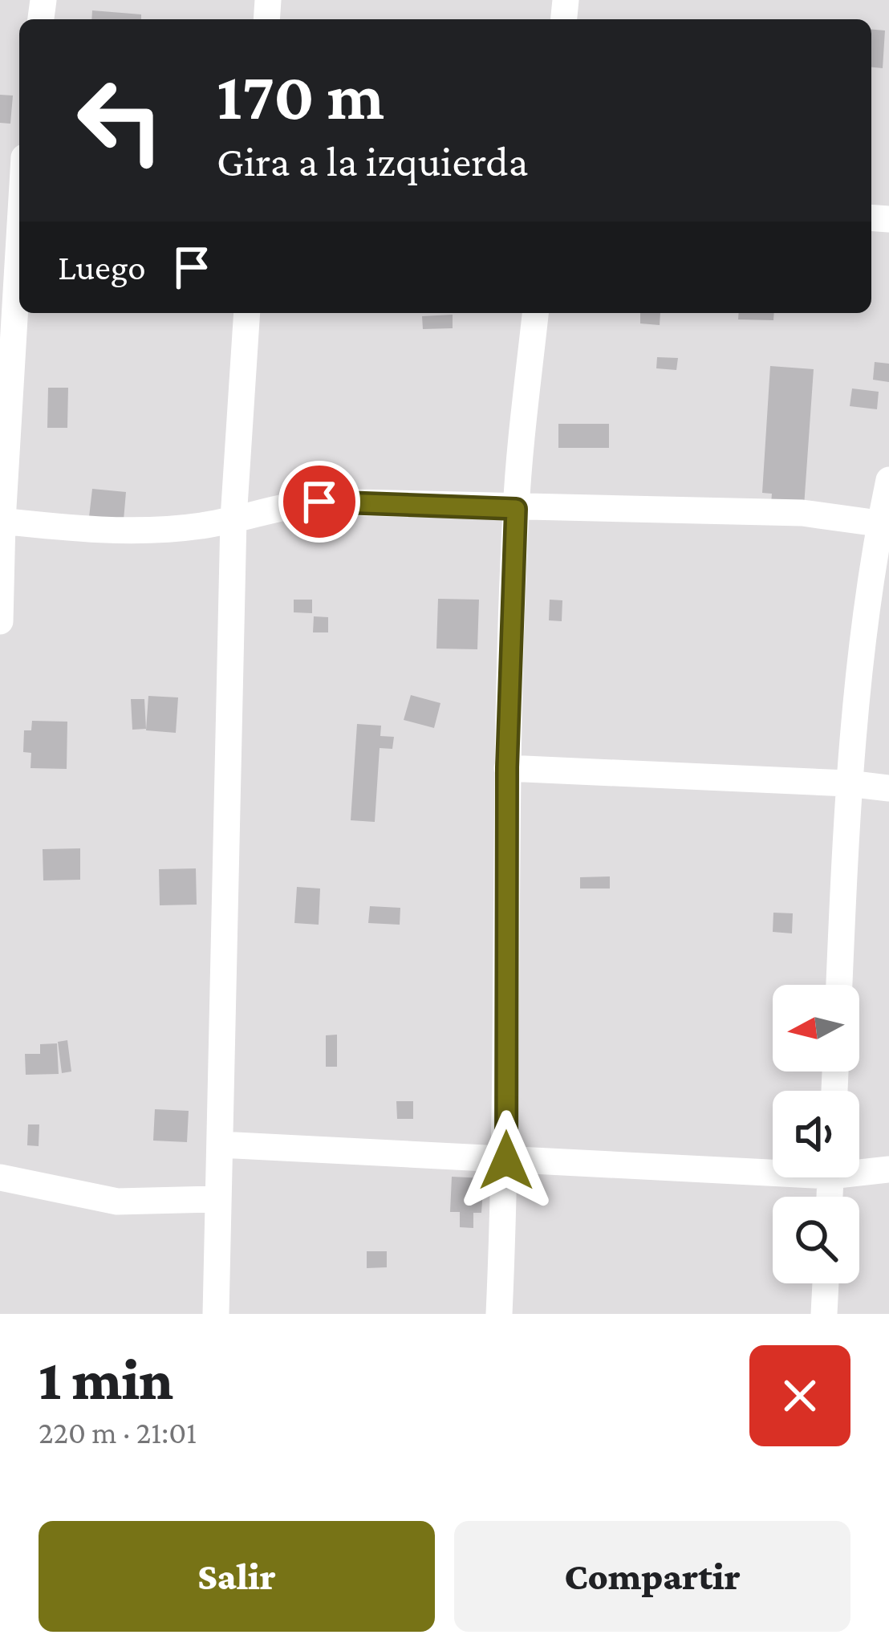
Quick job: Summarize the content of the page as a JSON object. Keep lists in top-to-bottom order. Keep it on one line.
{"north":"left","page":{"turn":["170 m","Gira a la izquierda"],"then":"Luego","heading":["1 min","220 m · 21:01"],"buttons":["Salir","Compartir"]}}
